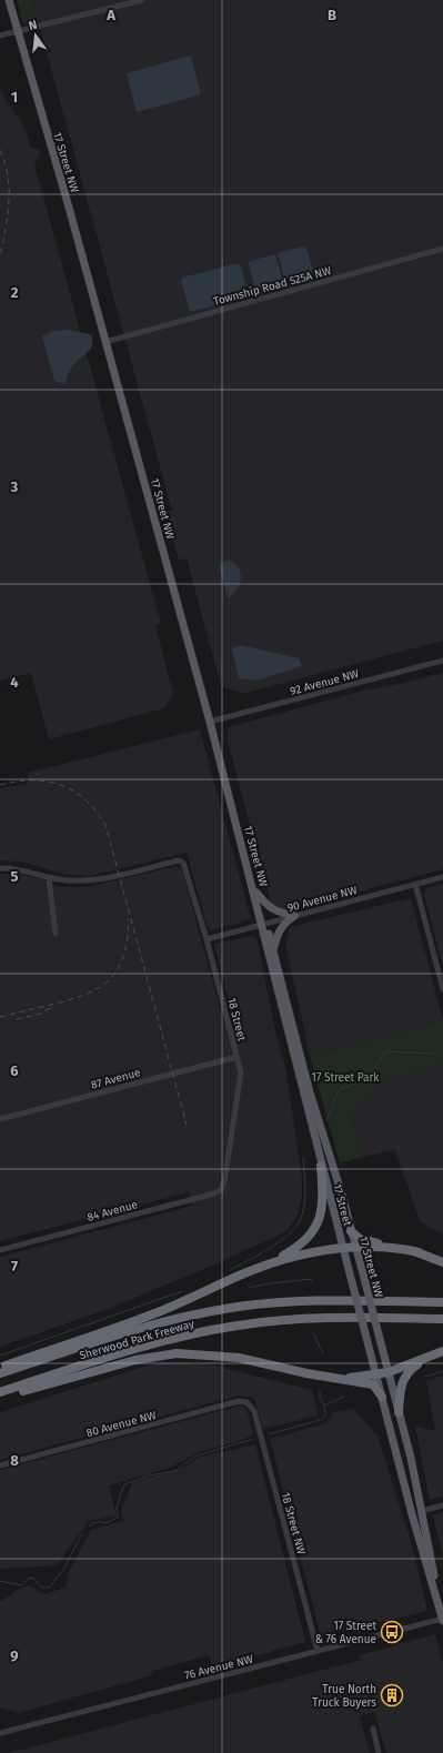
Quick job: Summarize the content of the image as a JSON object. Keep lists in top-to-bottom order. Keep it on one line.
{"streets":{"highway":["Sherwood Park Freeway"],"main road":["17 Street NW","17 Street"],"street":["Township Road 525A NW","92 Avenue NW","90 Avenue NW","18 Street","87 Avenue","84 Avenue","80 Avenue NW","18 Street NW","76 Avenue NW"]},"crossings":[["17 Street NW","Township Road 525A NW"],["17 Street NW","92 Avenue NW"],["17 Street NW","90 Avenue NW"],["17 Street NW","17 Street"],["17 Street NW","76 Avenue NW"],["90 Avenue NW","18 Street"],["18 Street","87 Avenue"],["18 Street","84 Avenue"],["80 Avenue NW","18 Street NW"],["18 Street NW","76 Avenue NW"]],"parks":["17 Street Park"],"places":{"bus stop":["17 Street & 76 Avenue"],"building":["True North Truck Buyers"]},"north":"top","grid":{"columns":["A","B"],"rows":["1","2","3","4","5","6","7","8","9"]}}
